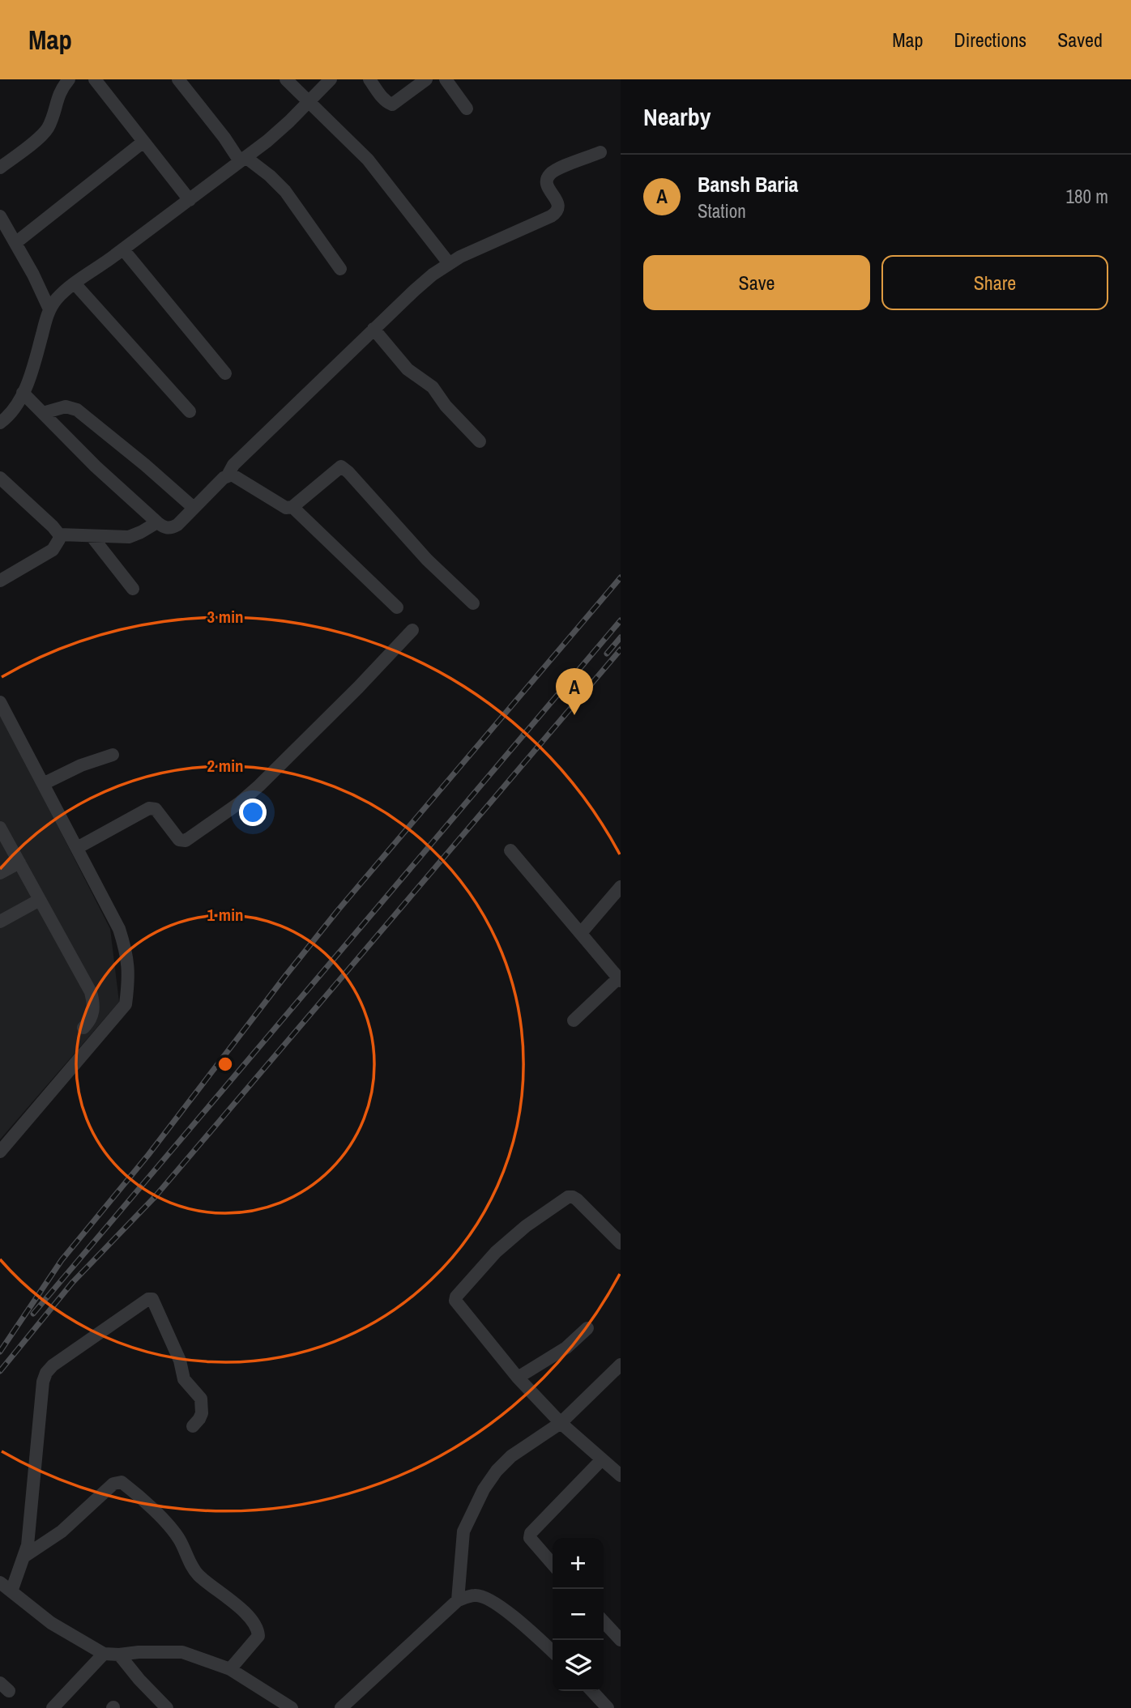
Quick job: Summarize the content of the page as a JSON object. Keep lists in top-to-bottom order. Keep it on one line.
{"page":{"header":"Map","nav":["Map","Directions","Saved"],"heading":"Nearby","list":[{"mark":"A","name":"Bansh Baria","note":"Station","value":"180 m"}],"buttons":["Save","Share"],"pins":"A","map_buttons":["+","−"]},"rings":["3 min","2 min","1 min"]}
